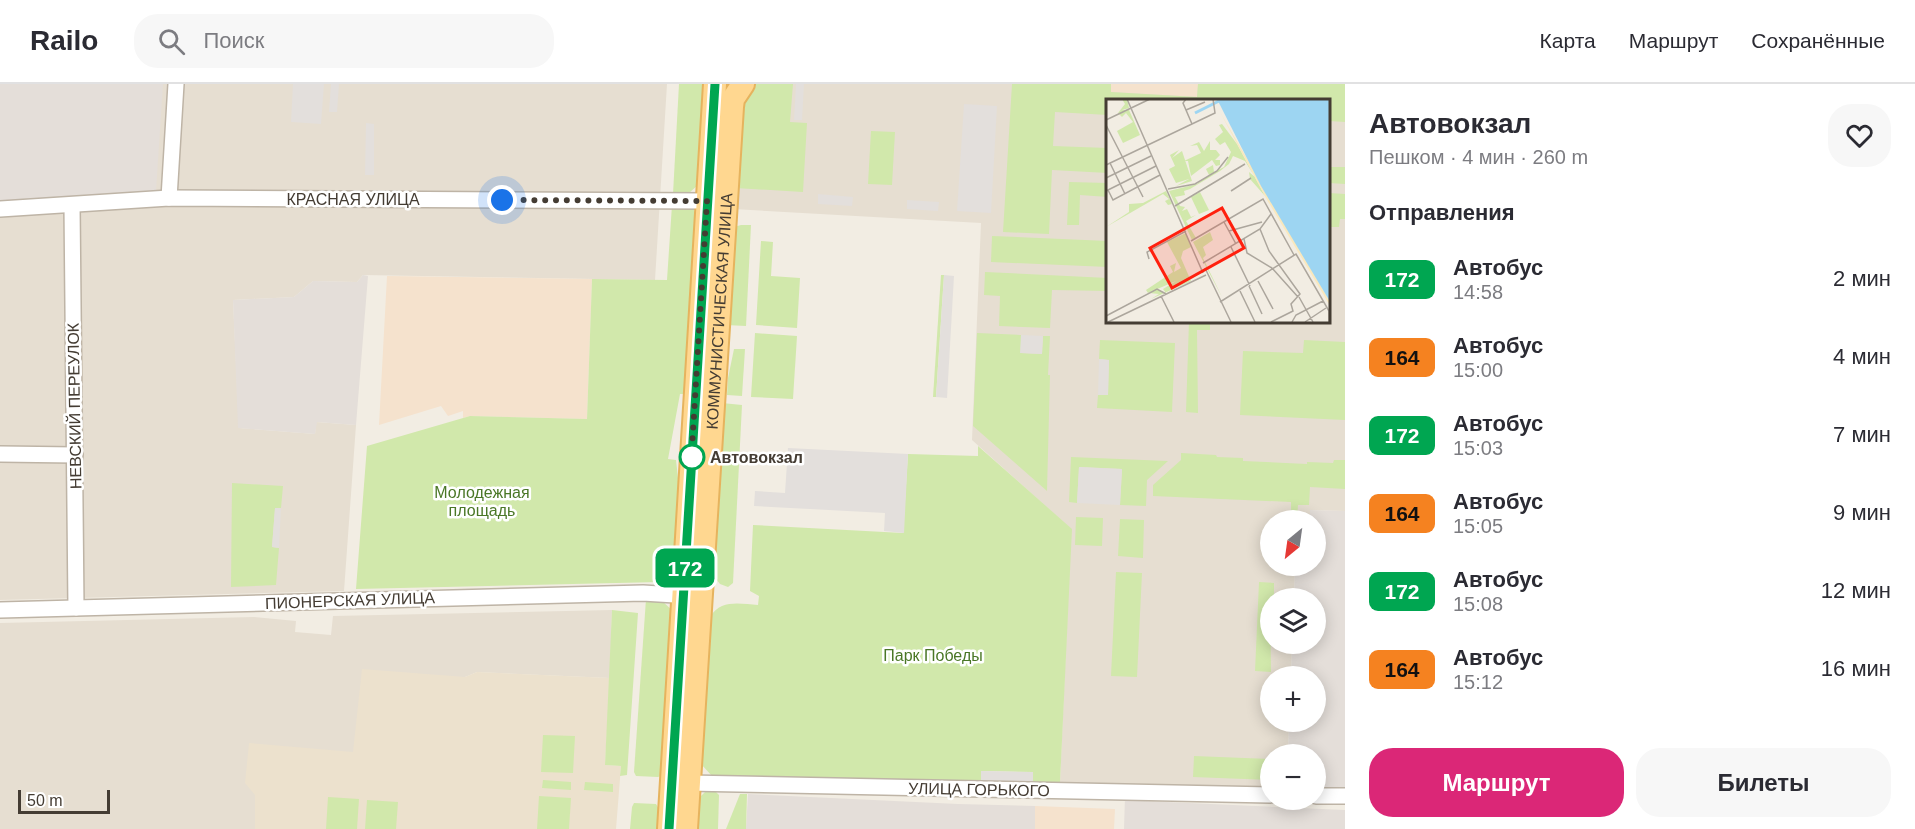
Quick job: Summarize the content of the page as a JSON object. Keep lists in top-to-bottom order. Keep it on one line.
{"streets":{"main road":["КОММУНИСТИЧЕСКАЯ УЛИЦА"],"street":["КРАСНАЯ УЛИЦА","НЕВСКИЙ ПЕРЕУЛОК","ПИОНЕРСКАЯ УЛИЦА","УЛИЦА ГОРЬКОГО"]},"crossings":[["КРАСНАЯ УЛИЦА","КОММУНИСТИЧЕСКАЯ УЛИЦА"],["КРАСНАЯ УЛИЦА","НЕВСКИЙ ПЕРЕУЛОК"],["КОММУНИСТИЧЕСКАЯ УЛИЦА","ПИОНЕРСКАЯ УЛИЦА"],["КОММУНИСТИЧЕСКАЯ УЛИЦА","УЛИЦА ГОРЬКОГО"],["НЕВСКИЙ ПЕРЕУЛОК","ПИОНЕРСКАЯ УЛИЦА"]],"parks":["Молодежная площадь","Парк Победы"],"places":["Автовокзал"],"lines":["bus line 172"],"scale_bar":"50 m","north":"bottom left","page":{"header":"Railo","search":"Поиск","nav":["Карта","Маршрут","Сохранённые"],"on_map":"172","heading":[["Автовокзал","Пешком · 4 мин · 260 m"],"Отправления"],"list":[{"mark":"172","name":"Автобус","note":"14:58","value":"2 мин"},{"mark":"164","name":"Автобус","note":"15:00","value":"4 мин"},{"mark":"172","name":"Автобус","note":"15:03","value":"7 мин"},{"mark":"164","name":"Автобус","note":"15:05","value":"9 мин"},{"mark":"172","name":"Автобус","note":"15:08","value":"12 мин"},{"mark":"164","name":"Автобус","note":"15:12","value":"16 мин"}],"map_buttons":["+","−"],"buttons":["Маршрут","Билеты"],"scale":"50 m"}}
